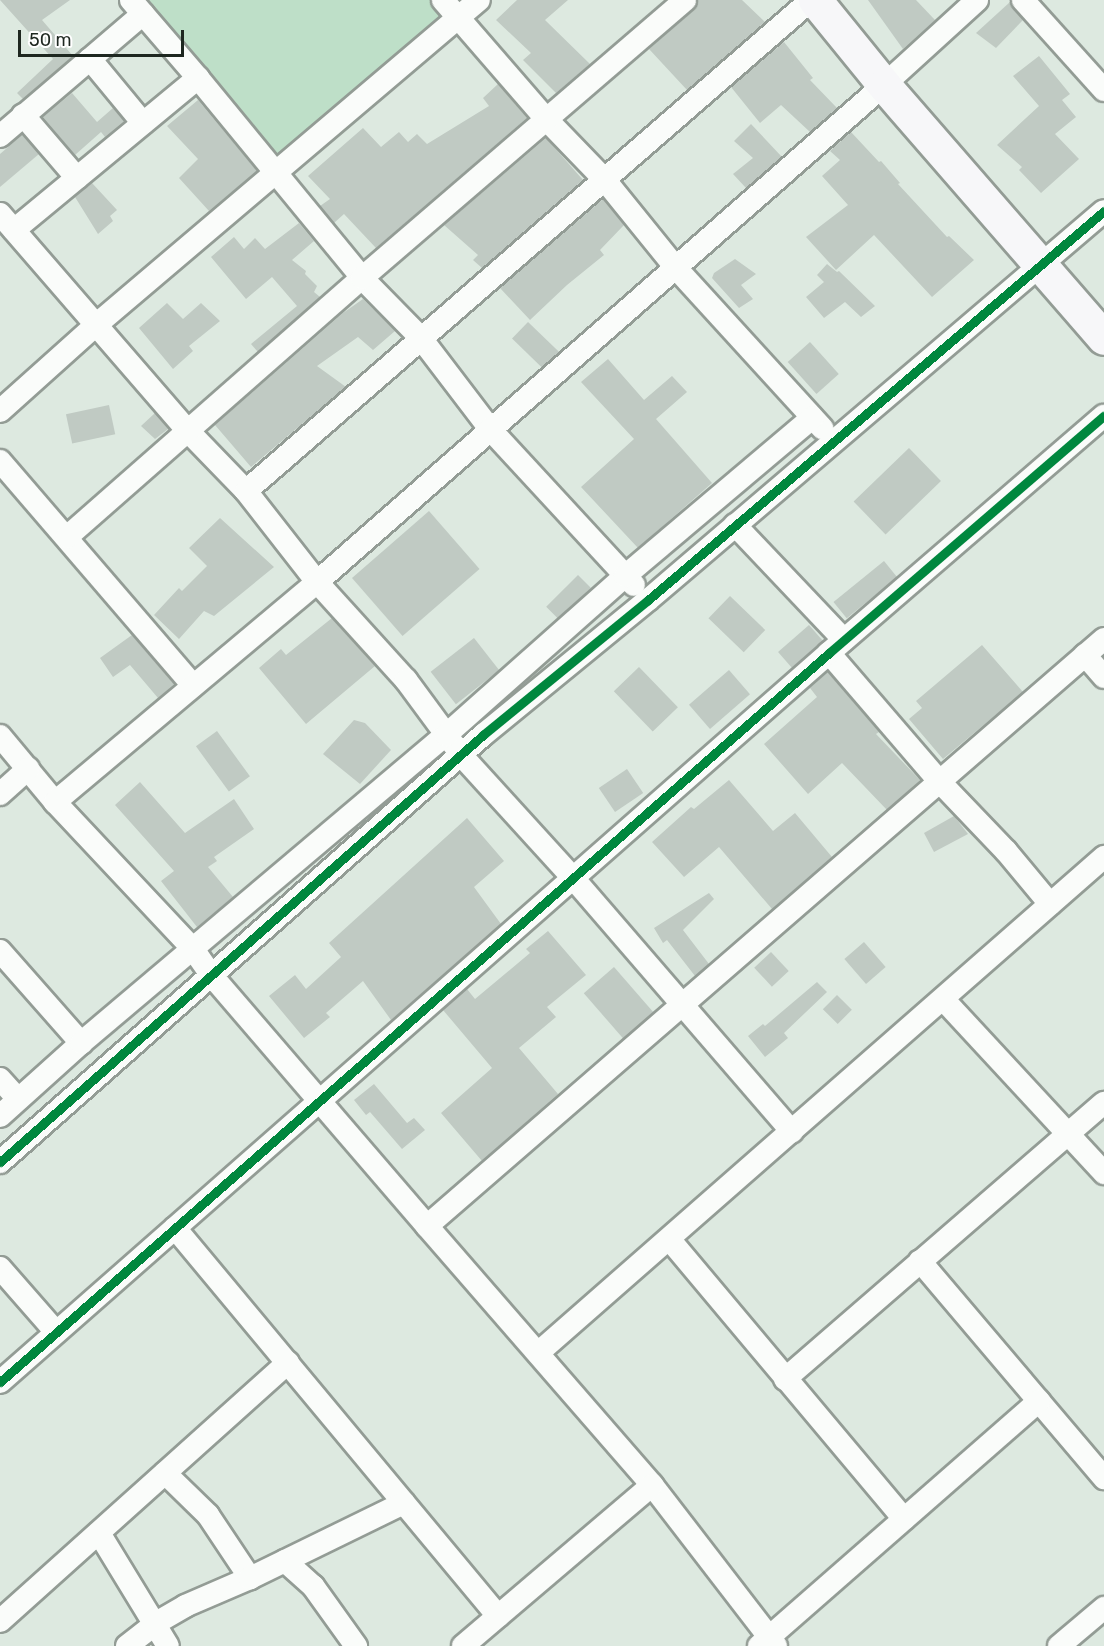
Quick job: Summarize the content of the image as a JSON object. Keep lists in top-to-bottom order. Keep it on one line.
{"scale_bar":"50 m"}
